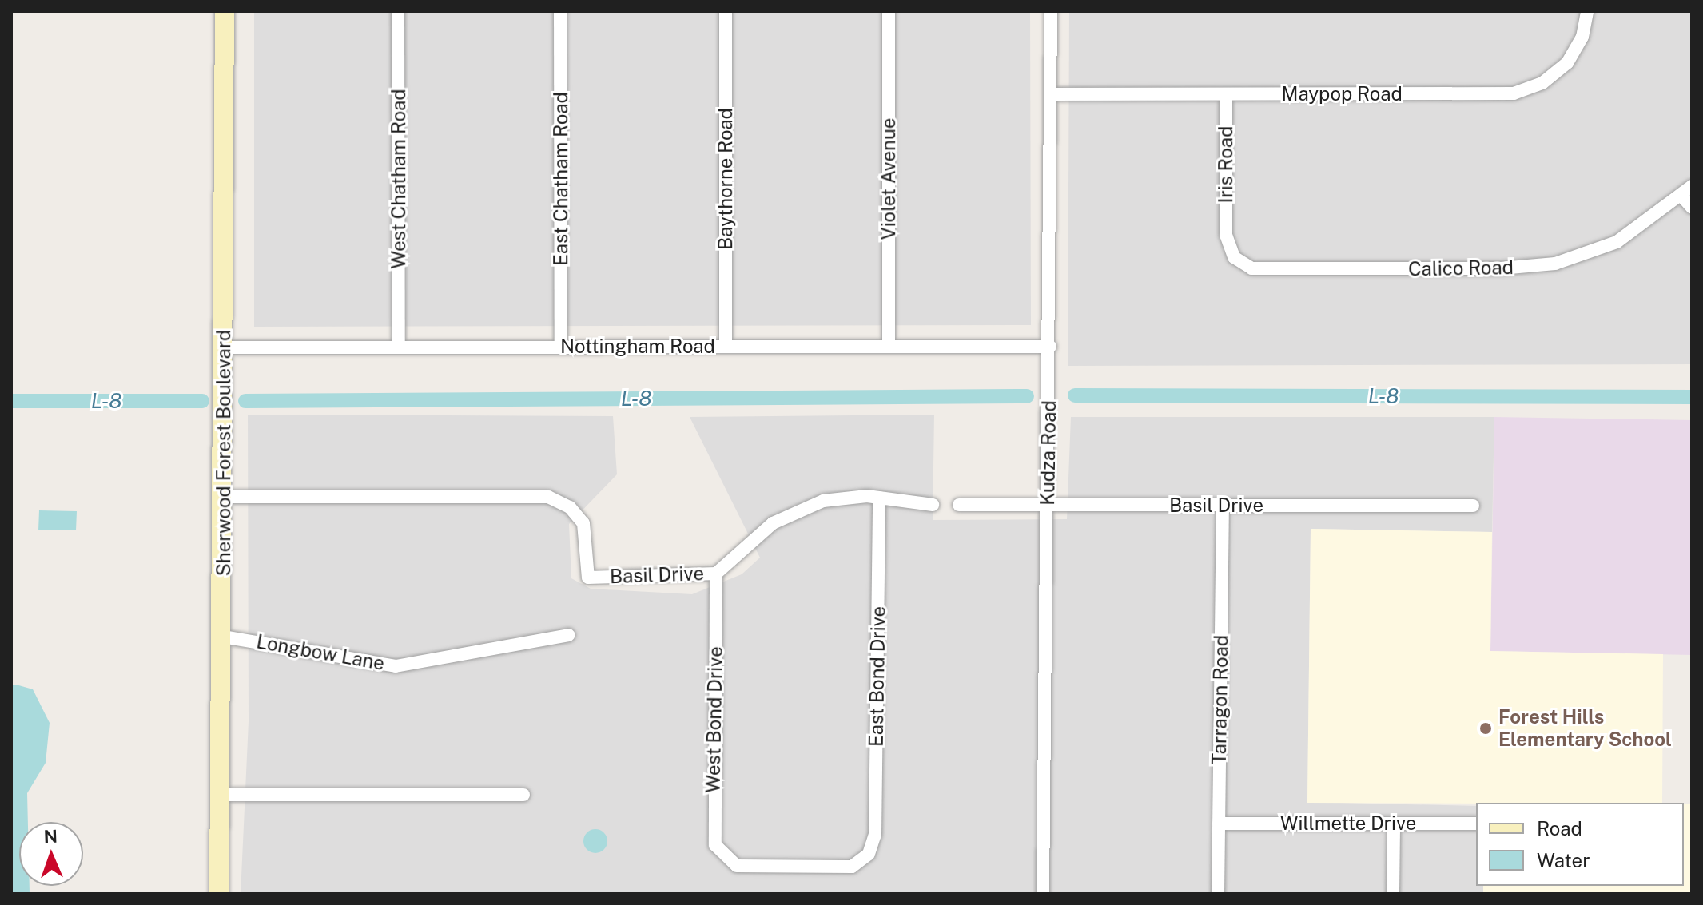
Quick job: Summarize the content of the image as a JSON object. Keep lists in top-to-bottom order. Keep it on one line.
{"streets":{"street":["Maypop Road","Iris Road","West Chatham Road","East Chatham Road","Baythorne Road","Violet Avenue","Calico Road","Nottingham Road","Sherwood Forest Boulevard","Kudza Road","Basil Drive","Longbow Lane","East Bond Drive","Tarragon Road","West Bond Drive","Willmette Drive"]},"crossings":[["Maypop Road","Iris Road"],["Maypop Road","Kudza Road"],["Iris Road","Calico Road"],["West Chatham Road","Nottingham Road"],["East Chatham Road","Nottingham Road"],["Baythorne Road","Nottingham Road"],["Violet Avenue","Nottingham Road"],["Nottingham Road","Sherwood Forest Boulevard"],["Nottingham Road","Kudza Road"],["Sherwood Forest Boulevard","Basil Drive"],["Sherwood Forest Boulevard","Longbow Lane"],["Kudza Road","Basil Drive"],["Basil Drive","East Bond Drive"],["Basil Drive","Tarragon Road"],["Basil Drive","West Bond Drive"],["East Bond Drive","West Bond Drive"],["Tarragon Road","Willmette Drive"]],"water":["L-8"],"places":["Forest Hills Elementary School"],"legend":["Road","Water"],"north":"top"}
